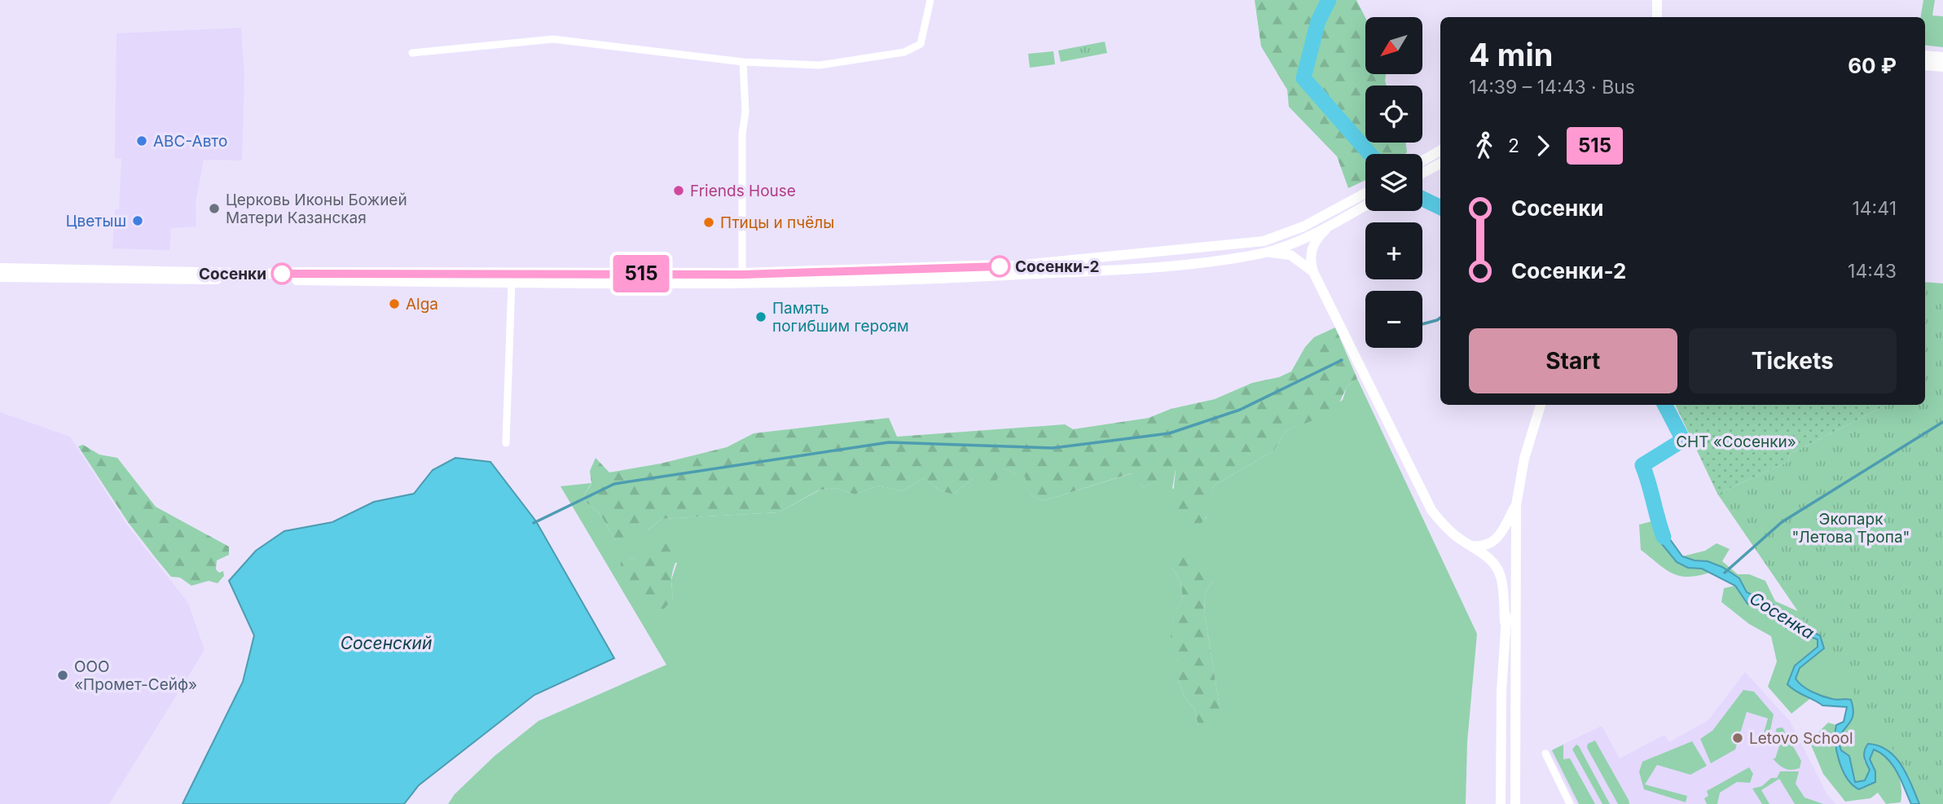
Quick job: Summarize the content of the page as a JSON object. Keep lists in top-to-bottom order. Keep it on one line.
{"water":["Сосенка","Сосенский"],"parks":["СНТ «Сосенки»","Экопарк \"Летова Тропа\""],"places":["АВС-Авто","Friends House","Церковь Иконы Божией Матери Казанская","Цветыш","Птицы и пчёлы","Сосенки-2","Сосенки","Alga","Память погибшим героям","ООО «Промет-Сейф»","Letovo School"],"lines":["bus line 515"],"north":"bottom left","page":{"on_map":"515","map_buttons":["+","−"],"heading":["4 min","14:39 – 14:43 · Bus","60 ₽"],"legs":["2","515"],"list":[{"name":"Сосенки","value":"14:41"},{"name":"Сосенки-2","value":"14:43"}],"buttons":["Start","Tickets"]}}
